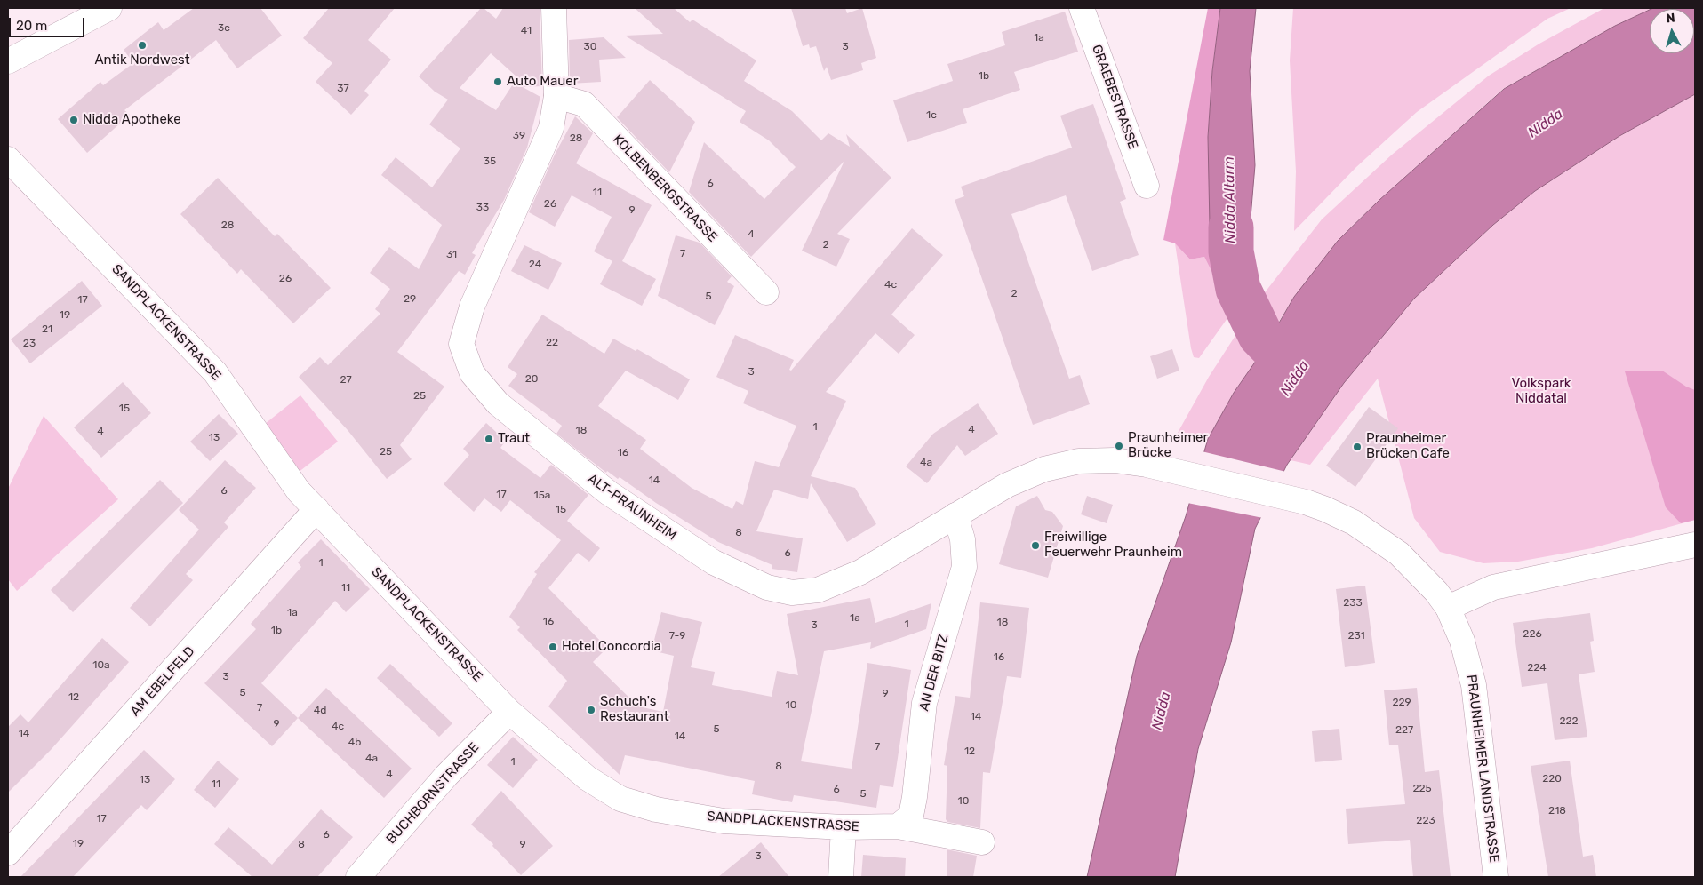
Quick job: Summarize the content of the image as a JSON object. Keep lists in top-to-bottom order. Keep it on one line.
{"streets":{"street":["GRAEBESTRASSE","KOLBENBERGSTRASSE","SANDPLACKENSTRASSE","ALT-PRAUNHEIM","AN DER BITZ","AM EBELFELD","PRAUNHEIMER LANDSTRASSE","BUCHBORNSTRASSE"]},"crossings":[["KOLBENBERGSTRASSE","ALT-PRAUNHEIM"],["SANDPLACKENSTRASSE","AN DER BITZ"],["SANDPLACKENSTRASSE","AM EBELFELD"],["SANDPLACKENSTRASSE","BUCHBORNSTRASSE"],["ALT-PRAUNHEIM","AN DER BITZ"],["ALT-PRAUNHEIM","PRAUNHEIMER LANDSTRASSE"]],"water":["Nidda","Nidda Altarm"],"parks":["Volkspark Niddatal"],"places":["Antik Nordwest","Auto Mauer","Nidda Apotheke","Traut","Praunheimer Brücke","Praunheimer Brücken Cafe","Freiwillige Feuerwehr Praunheim","Hotel Concordia","Schuch's Restaurant"],"house_numbers":["3c","41","1a","30","3","1b","37","1c","39","28","35","6","11","26","33","9","28","4","2","7","31","24","26","4c","2","5","29","17","19","21","22","23","3","20","27","25","15","1","4","18","4","13","25","16","4a","14","6","17","15a","15","8","6","1","11","233","1a","1a","16","18","1","3","1b","226","7-9","231","16","10a","224","3","5","9","12","229","10","7","4d","14","222","9","4c","5","227","14","14","4b","7","12","4a","1","8","4","220","13","11","225","6","5","10","218","17","223","6","19","8","9","3"],"scale_bar":"20 m","north":"top"}
